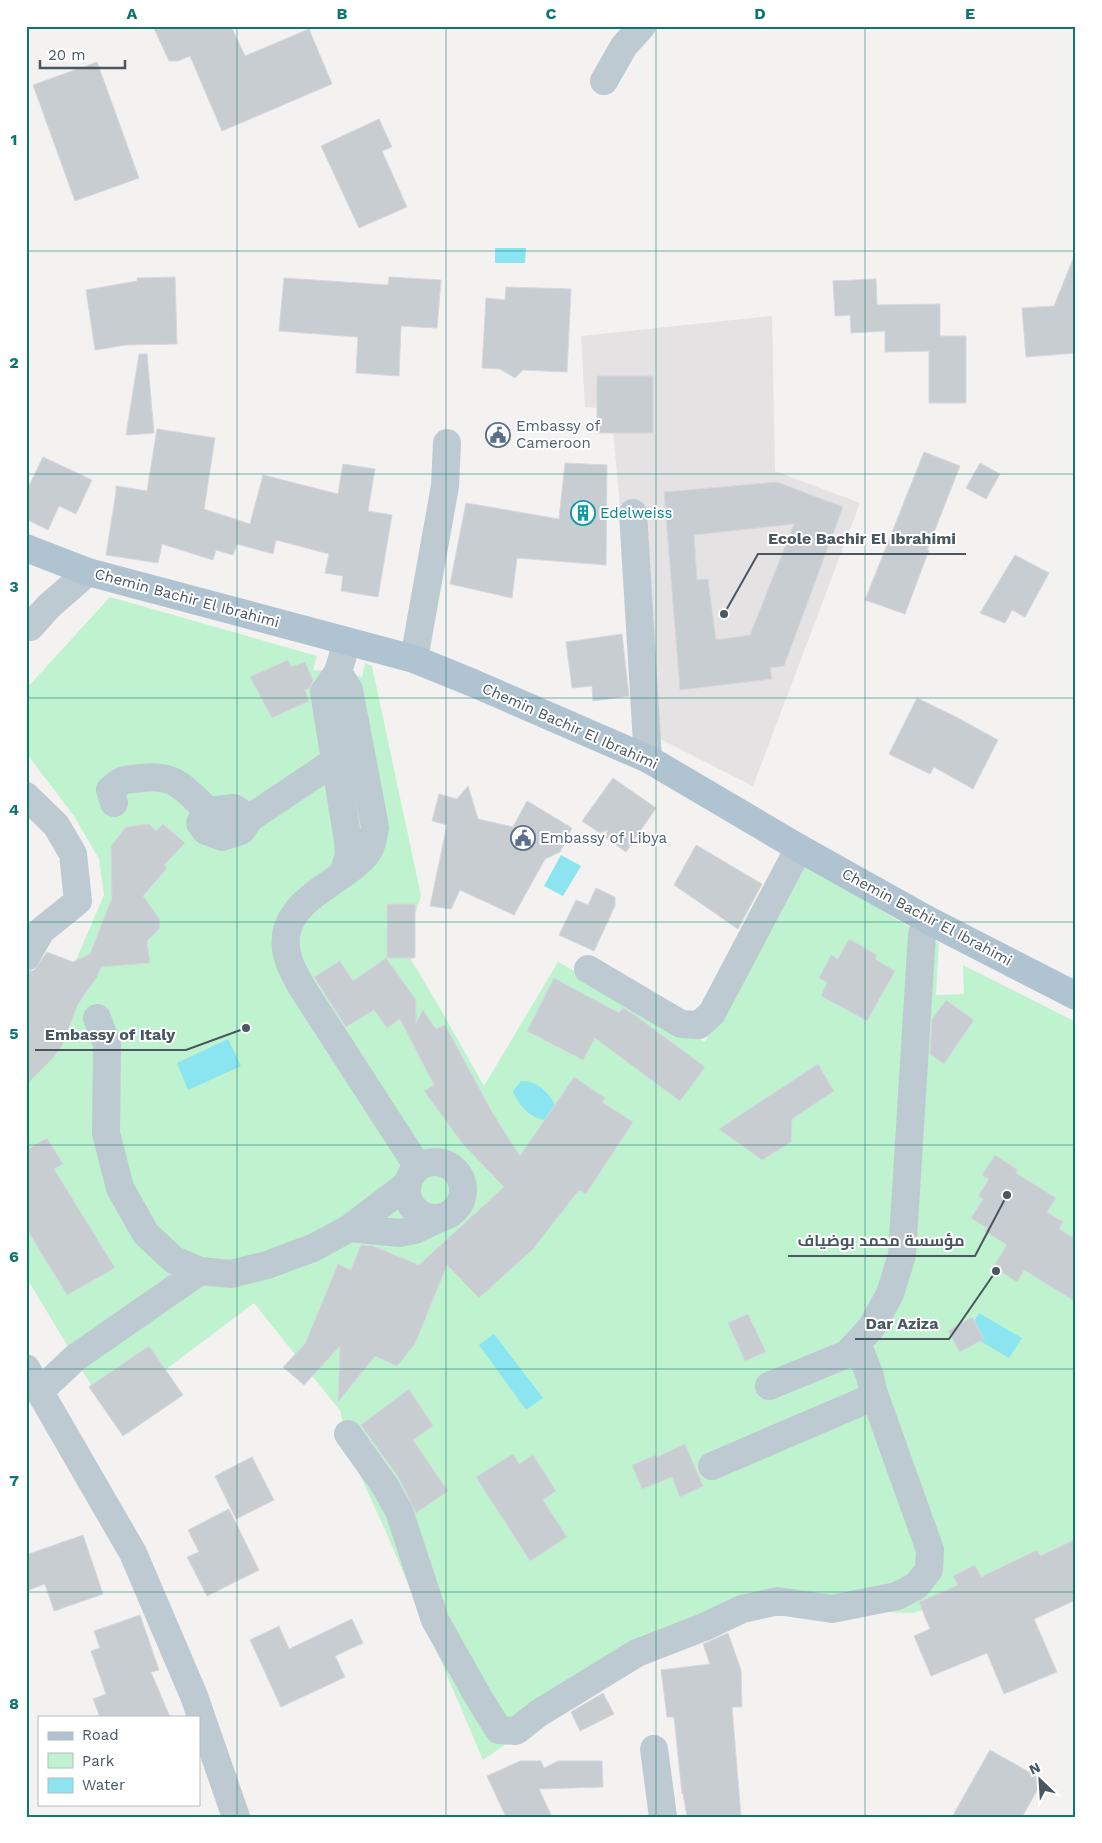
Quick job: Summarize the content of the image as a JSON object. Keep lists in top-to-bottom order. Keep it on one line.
{"streets":{"main road":["Chemin Bachir El Ibrahimi"]},"places":{"public building":["Embassy of Cameroon","Embassy of Libya"],"building":["Edelweiss"],"other":["Ecole Bachir El Ibrahimi","Embassy of Italy","مؤسسة محمد بوضياف","Dar Aziza"]},"legend":["Road","Park","Water"],"scale_bar":"20 m","north":"top left","grid":{"columns":["A","B","C","D","E"],"rows":["1","2","3","4","5","6","7","8"]}}
